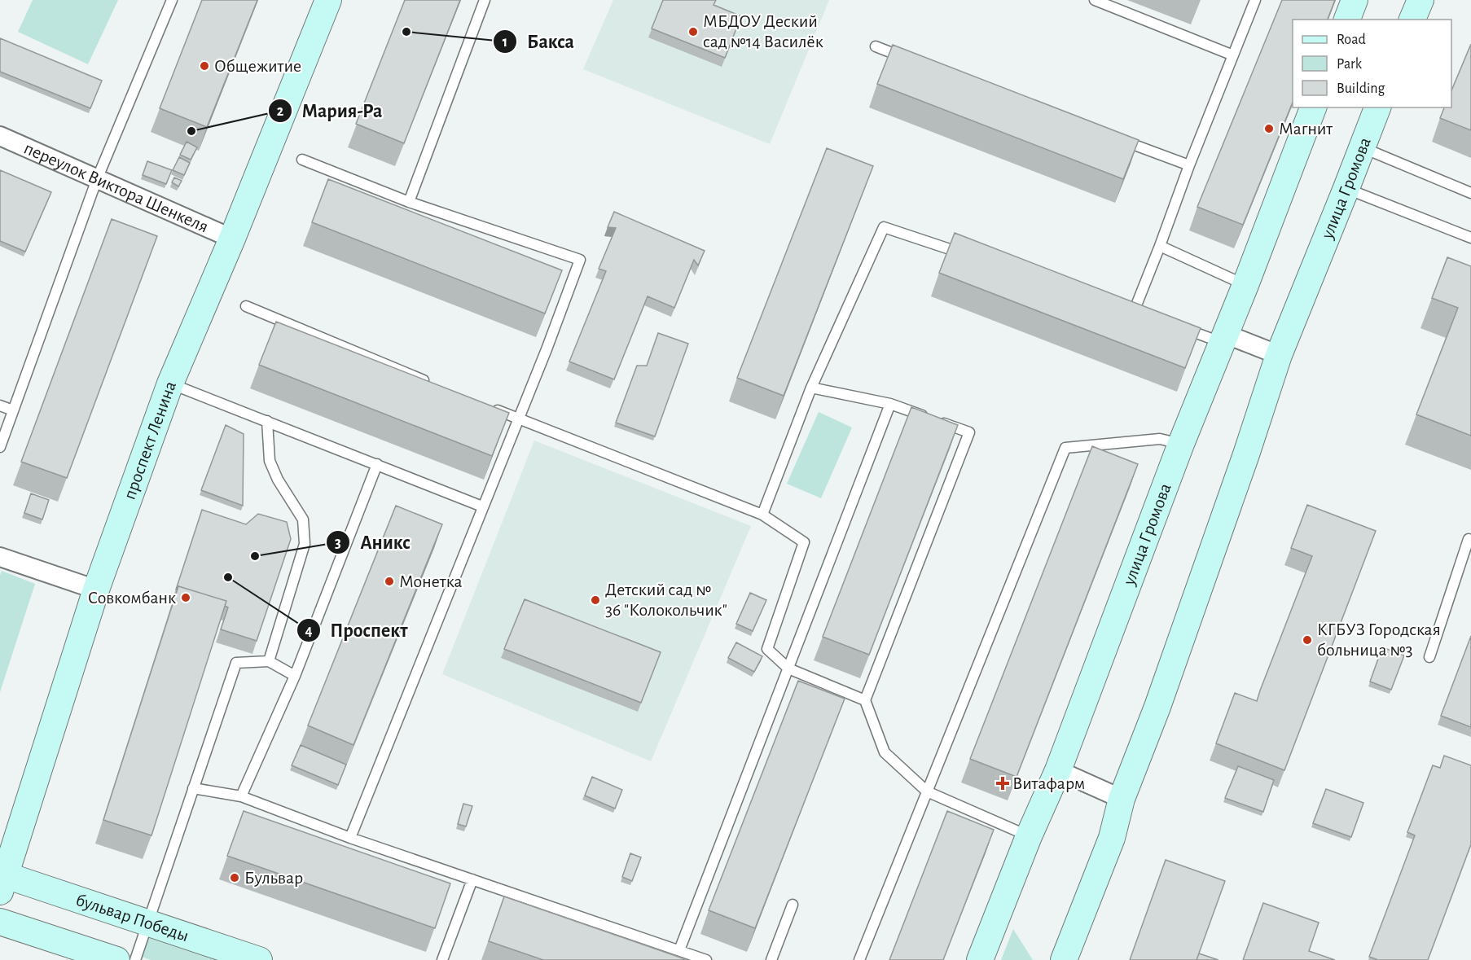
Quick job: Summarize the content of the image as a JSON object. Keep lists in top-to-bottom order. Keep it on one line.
{"streets":{"street":["переулок Виктора Шенкеля","улица Громова","проспект Ленина","бульвар Победы"]},"crossings":[["переулок Виктора Шенкеля","проспект Ленина"],["проспект Ленина","бульвар Победы"]],"places":{"other":["Бакса","МБДОУ Деский сад №14 Василёк","Общежитие","Магнит","Мария-Ра","Аникс","Проспект","Монетка","Совкомбанк","Детский сад № 36 \"Колокольчик\"","КГБУЗ Городская больница №3","Бульвар"],"health":["Витафарм"]},"legend":["Road","Park","Building"]}
